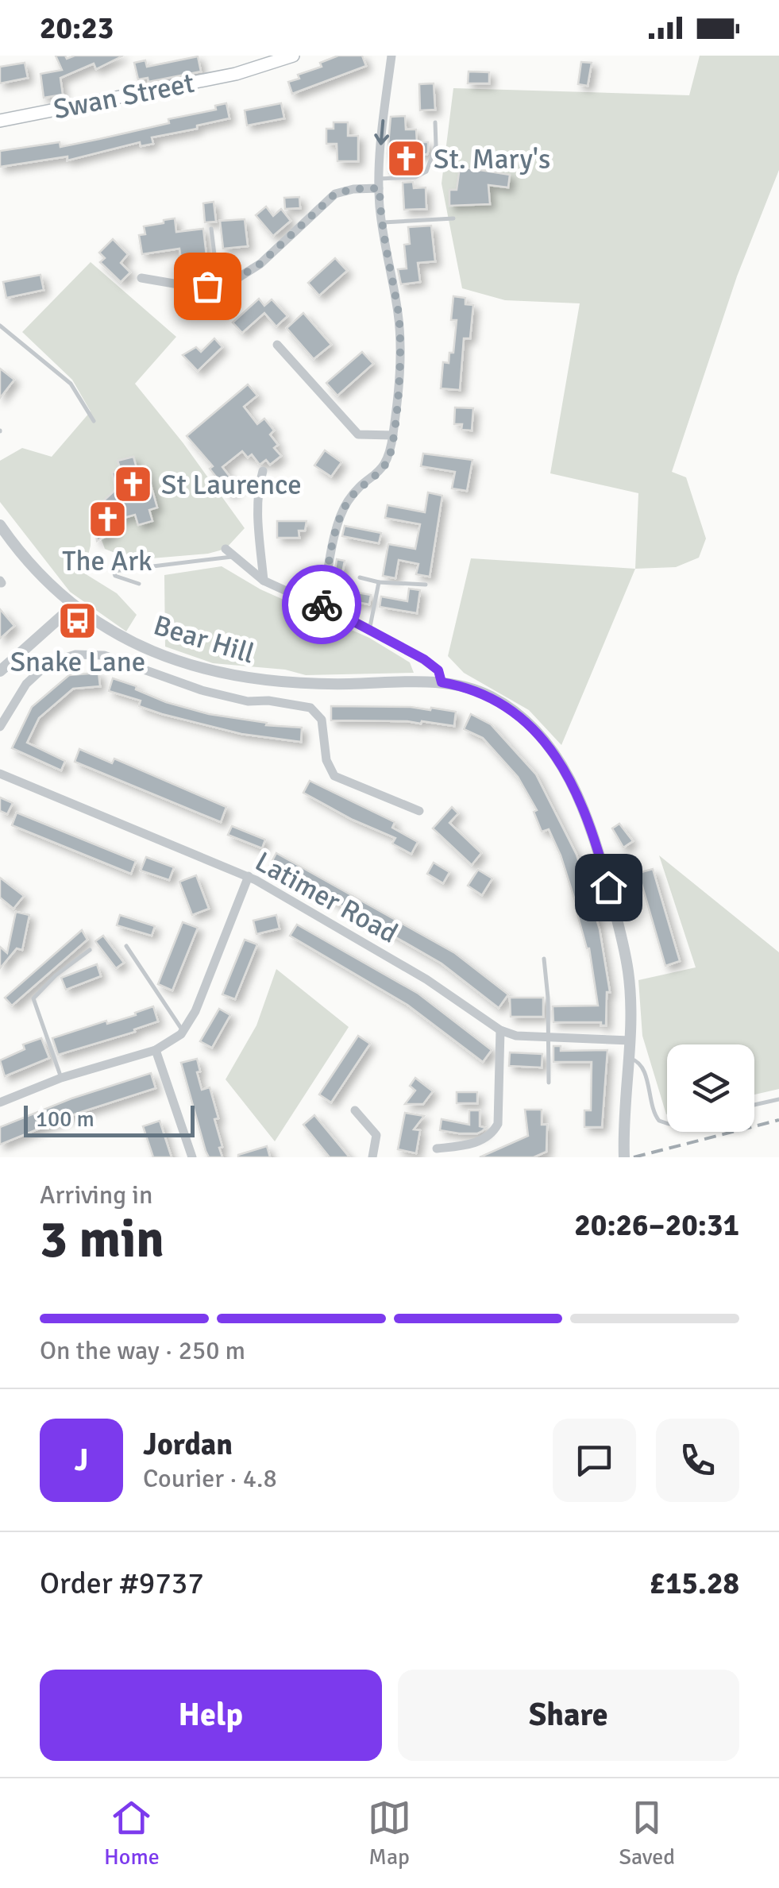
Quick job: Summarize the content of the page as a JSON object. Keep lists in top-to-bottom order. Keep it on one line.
{"streets":{"main road":["Swan Street"],"street":["Bear Hill","Latimer Road"]},"crossings":[["Bear Hill","Latimer Road"]],"places":{"church":["St. Mary's","St Laurence","The Ark"],"bus stop":["Snake Lane"]},"scale_bar":"100 m","page":{"status":"20:23","scale":"100 m","heading":["3 min","Arriving in","20:26–20:31"],"panel":["Jordan","Courier · 4.8","Order #9737","£15.28"],"bar":"On the way · 250 m","round":"J","buttons":["Help","Share"],"tabs":["Home","Map","Saved"]}}
